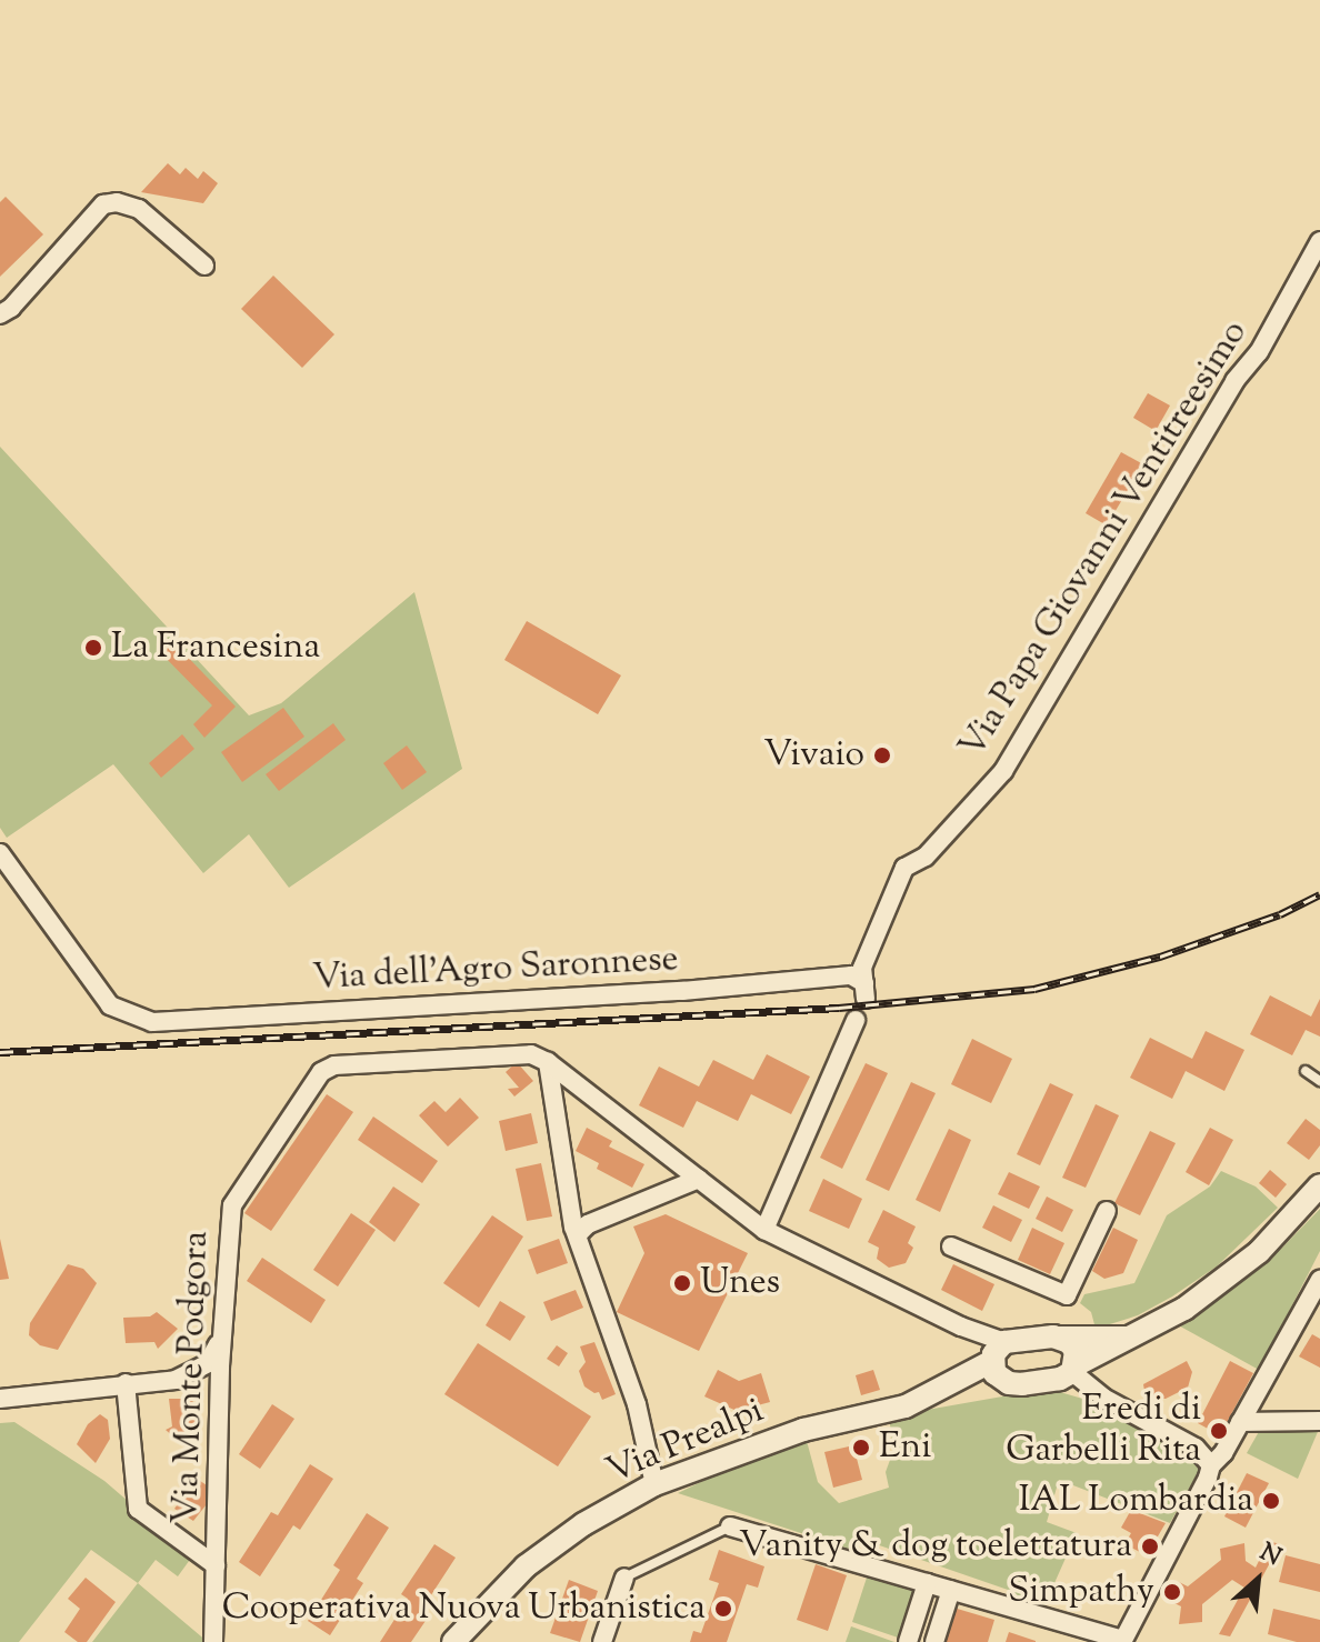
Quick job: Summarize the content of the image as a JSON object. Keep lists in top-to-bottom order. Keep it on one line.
{"streets":{"street":["Via Papa Giovanni Ventitreesimo","Via dell'Agro Saronnese","Via Monte Podgora","Via Prealpi"]},"crossings":[["Via Papa Giovanni Ventitreesimo","Via dell'Agro Saronnese"]],"places":["La Francesina","Vivaio","Unes","Eredi di Garbelli Rita","Eni","IAL Lombardia","Vanity & dog toelettatura","Simpathy","Cooperativa Nuova Urbanistica"],"north":"top right"}
